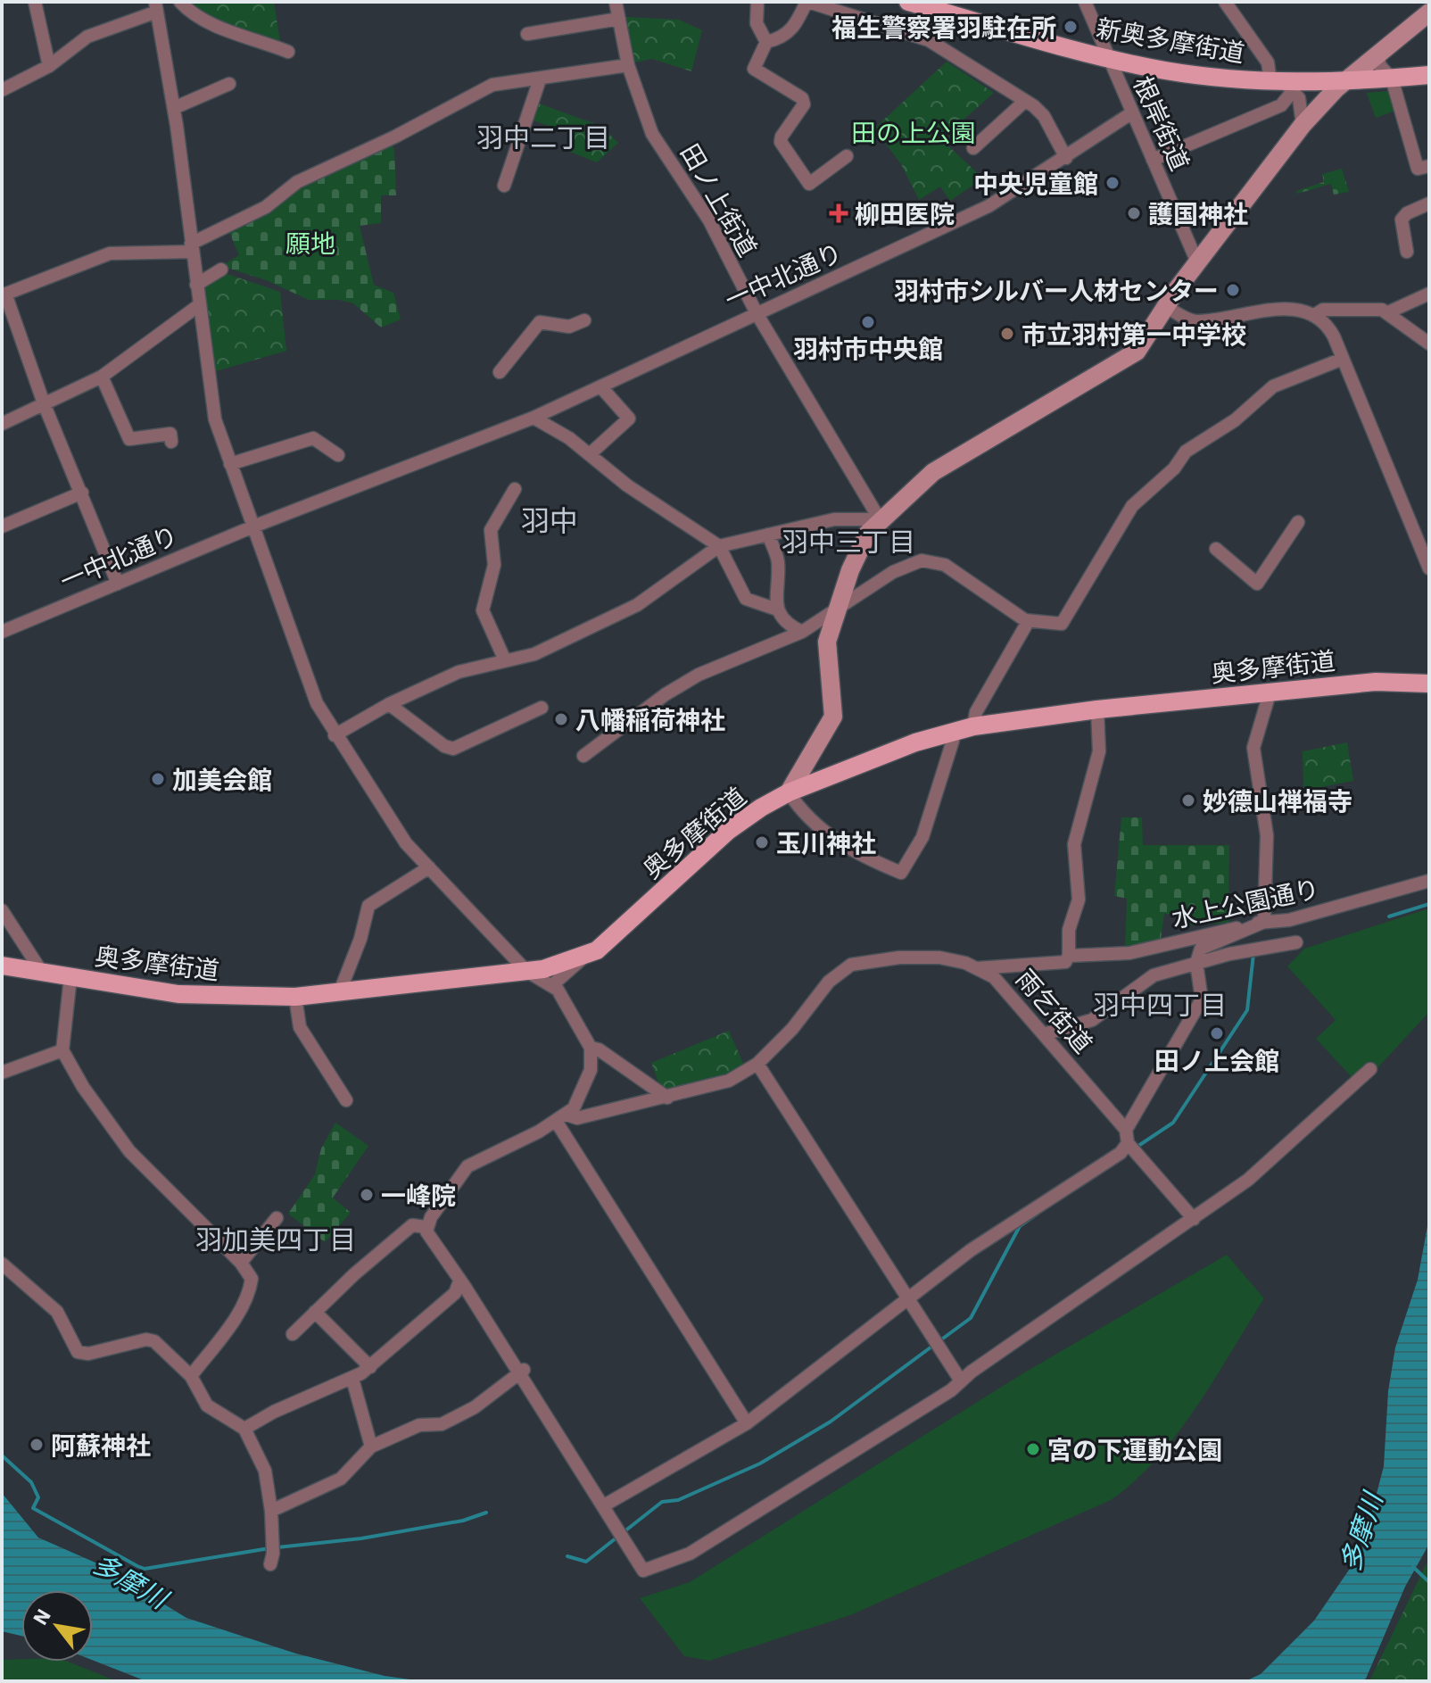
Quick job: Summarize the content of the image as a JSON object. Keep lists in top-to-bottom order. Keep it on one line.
{"streets":{"main road":["新奥多摩街道","奥多摩街道"],"street":["根岸街道","田ノ上街道","一中北通り","水上公園通り","雨乞街道"]},"crossings":[["新奥多摩街道","根岸街道"],["根岸街道","一中北通り"],["田ノ上街道","一中北通り"],["水上公園通り","雨乞街道"]],"districts":["羽中二丁目","羽中","羽中三丁目","羽中四丁目","羽加美四丁目"],"water":["多摩川"],"parks":["田の上公園","願地"],"places":{"other":["福生警察署羽駐在所","中央児童館","護国神社","羽村市シルバー人材センター","羽村市中央館","市立羽村第一中学校","八幡稲荷神社","加美会館","妙德山禅福寺","玉川神社","田ノ上会館","一峰院","阿蘇神社","宮の下運動公園"],"health":["柳田医院"]},"north":"top left"}
